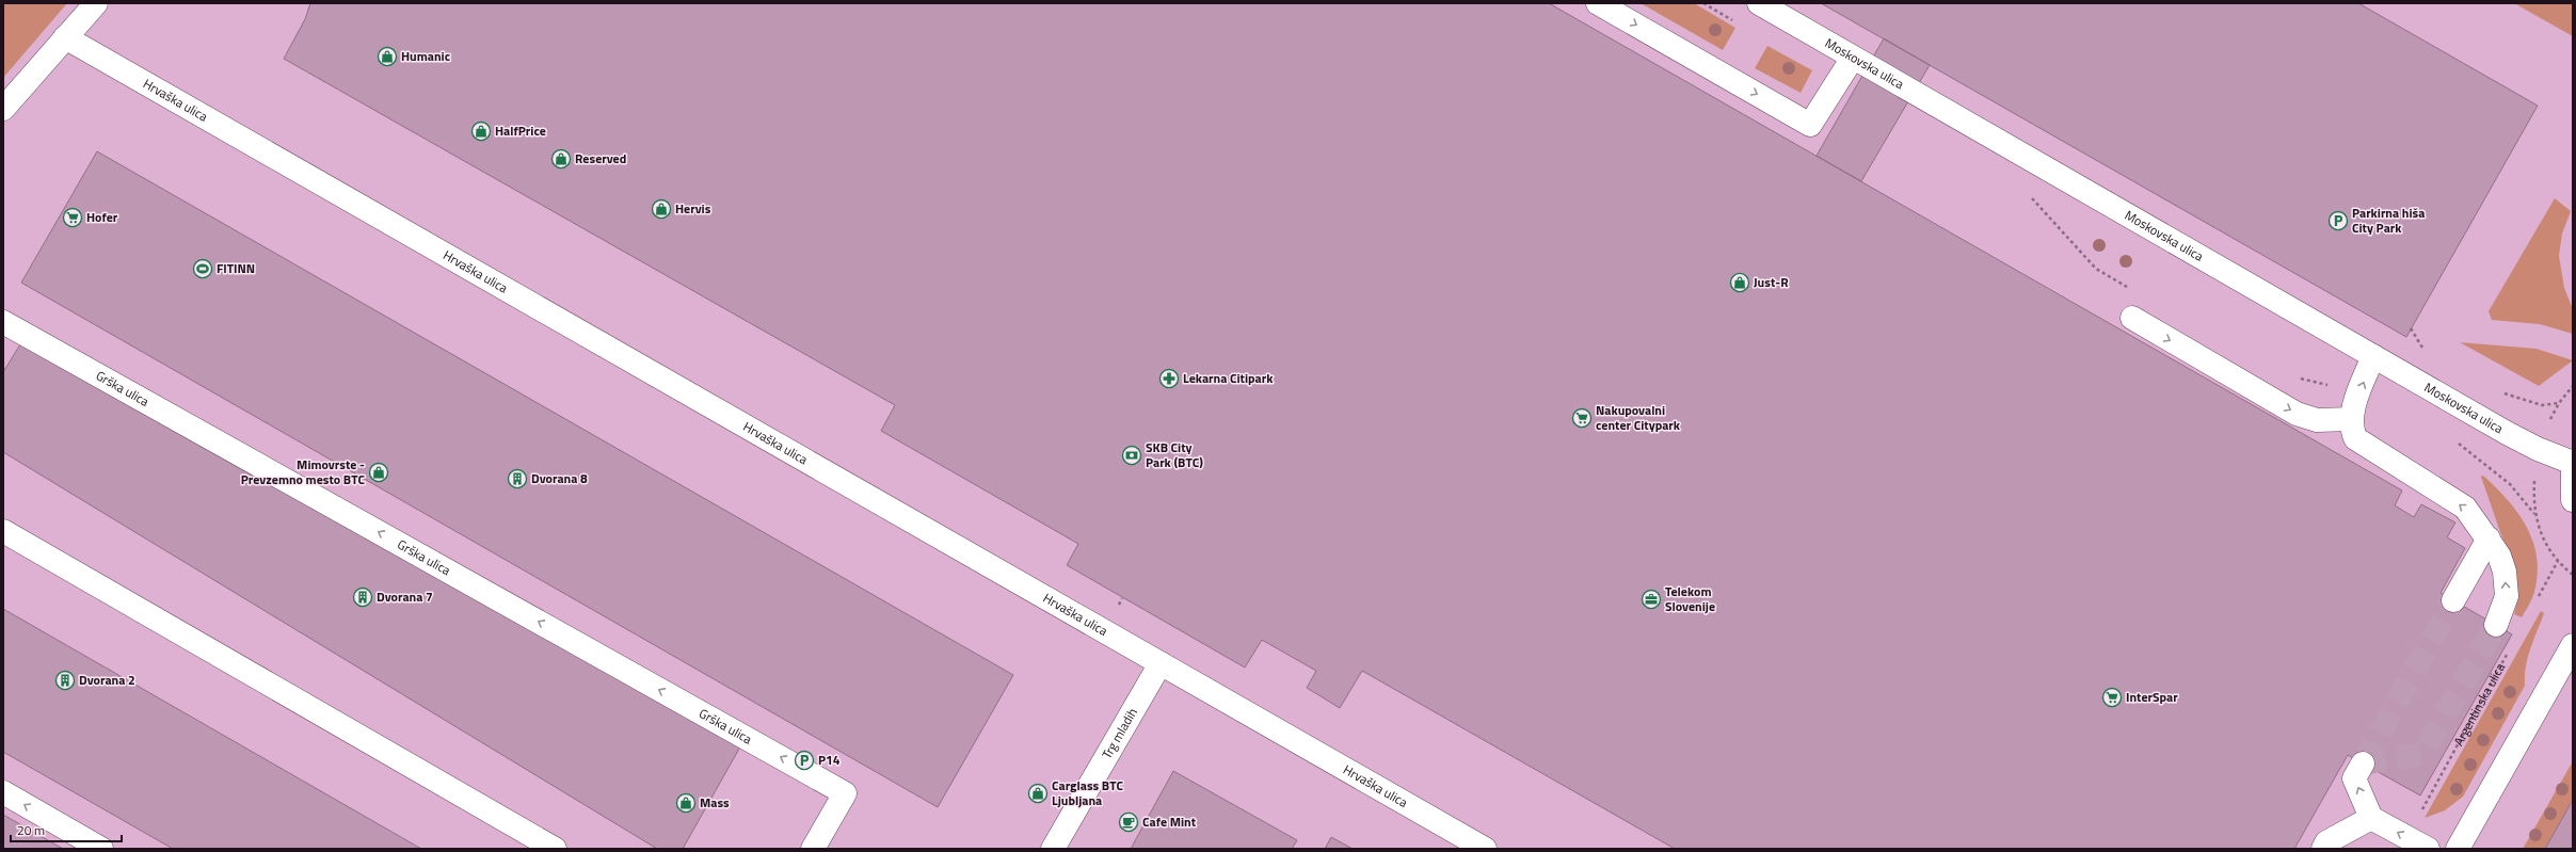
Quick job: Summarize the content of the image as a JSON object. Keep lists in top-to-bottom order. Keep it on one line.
{"streets":{"street":["Moskovska ulica","Hrvaška ulica","Grška ulica","Trg mladih"],"path":["Argentinska ulica"]},"crossings":[["Hrvaška ulica","Trg mladih"]],"places":{"shop":["Humanic","HalfPrice","Reserved","Hervis","Just-R","Mimovrste - Prevzemno mesto BTC","Carglass BTC Ljubljana","Mass"],"supermarket":["Hofer","Nakupovalni center Citypark","InterSpar"],"parking":["Parkirna hiša City Park","P14"],"sports":["FITINN"],"pharmacy":["Lekarna Citipark"],"bank":["SKB City Park (BTC)"],"building":["Dvorana 8","Dvorana 7","Dvorana 2"],"office":["Telekom Slovenije"],"cafe":["Cafe Mint"]},"scale_bar":"20 m"}
